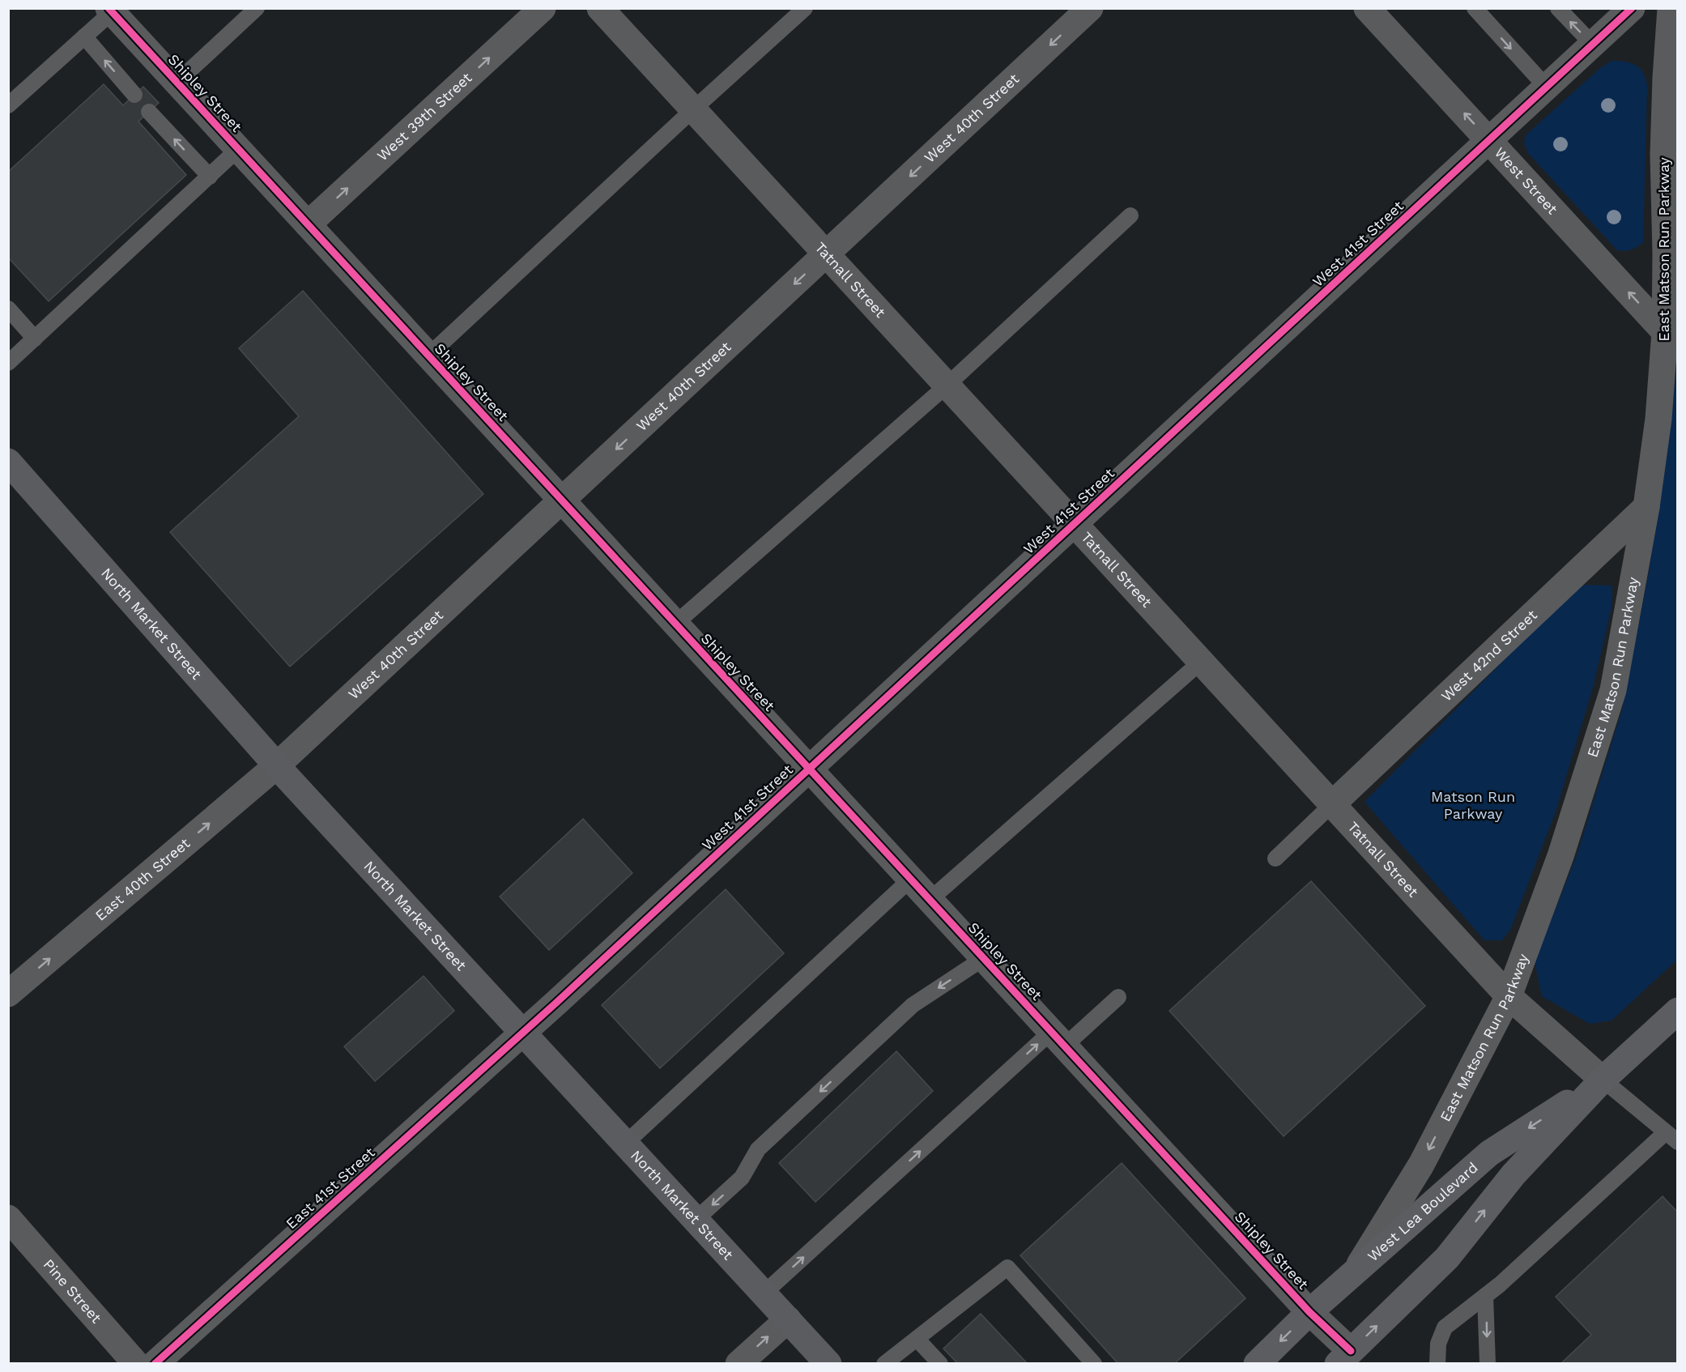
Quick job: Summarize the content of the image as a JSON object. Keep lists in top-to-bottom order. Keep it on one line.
{"streets":{"main road":["North Market Street"],"street":["Shipley Street","West 39th Street","West 40th Street","West Street","West 41st Street","East Matson Run Parkway","Tatnall Street","West 42nd Street","East 40th Street","East 41st Street","West Lea Boulevard","Pine Street"]},"crossings":[["Shipley Street","West 39th Street"],["Shipley Street","West 40th Street"],["Shipley Street","West 41st Street"],["Shipley Street","West Lea Boulevard"],["West 40th Street","Tatnall Street"],["West 40th Street","North Market Street"],["West 40th Street","East 40th Street"],["West Street","West 41st Street"],["West Street","East Matson Run Parkway"],["West 41st Street","Tatnall Street"],["West 41st Street","North Market Street"],["West 41st Street","East 41st Street"],["East Matson Run Parkway","Tatnall Street"],["East Matson Run Parkway","West 42nd Street"],["East Matson Run Parkway","West Lea Boulevard"],["Tatnall Street","West 42nd Street"],["Tatnall Street","West Lea Boulevard"],["North Market Street","East 40th Street"],["North Market Street","East 41st Street"]],"one_way":["West 39th Street","West 40th Street","West Street","East 40th Street"],"parks":["Matson Run Parkway"]}
